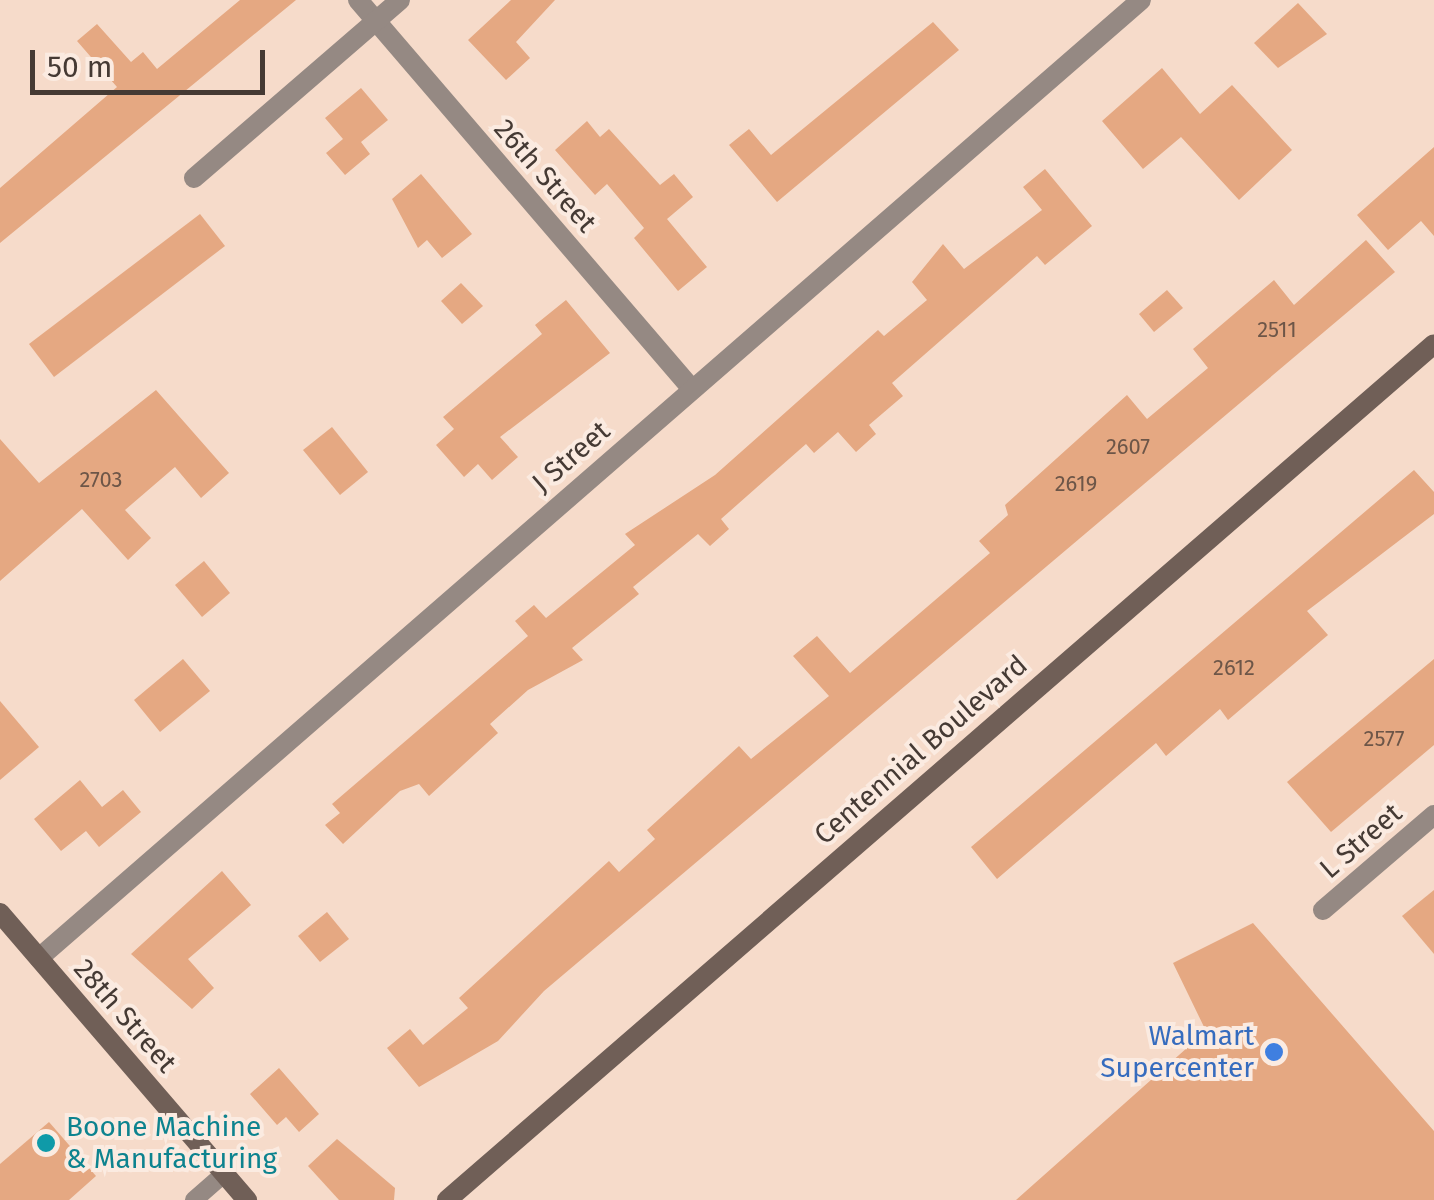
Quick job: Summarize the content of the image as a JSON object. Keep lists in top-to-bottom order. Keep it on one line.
{"streets":{"street":["26th Street","J Street","Centennial Boulevard","L Street","28th Street"]},"crossings":[["26th Street","J Street"],["J Street","28th Street"]],"places":["Walmart Supercenter","Boone Machine & Manufacturing"],"house_numbers":["2511","2607","2703","2619","2612","2577"],"scale_bar":"50 m"}
